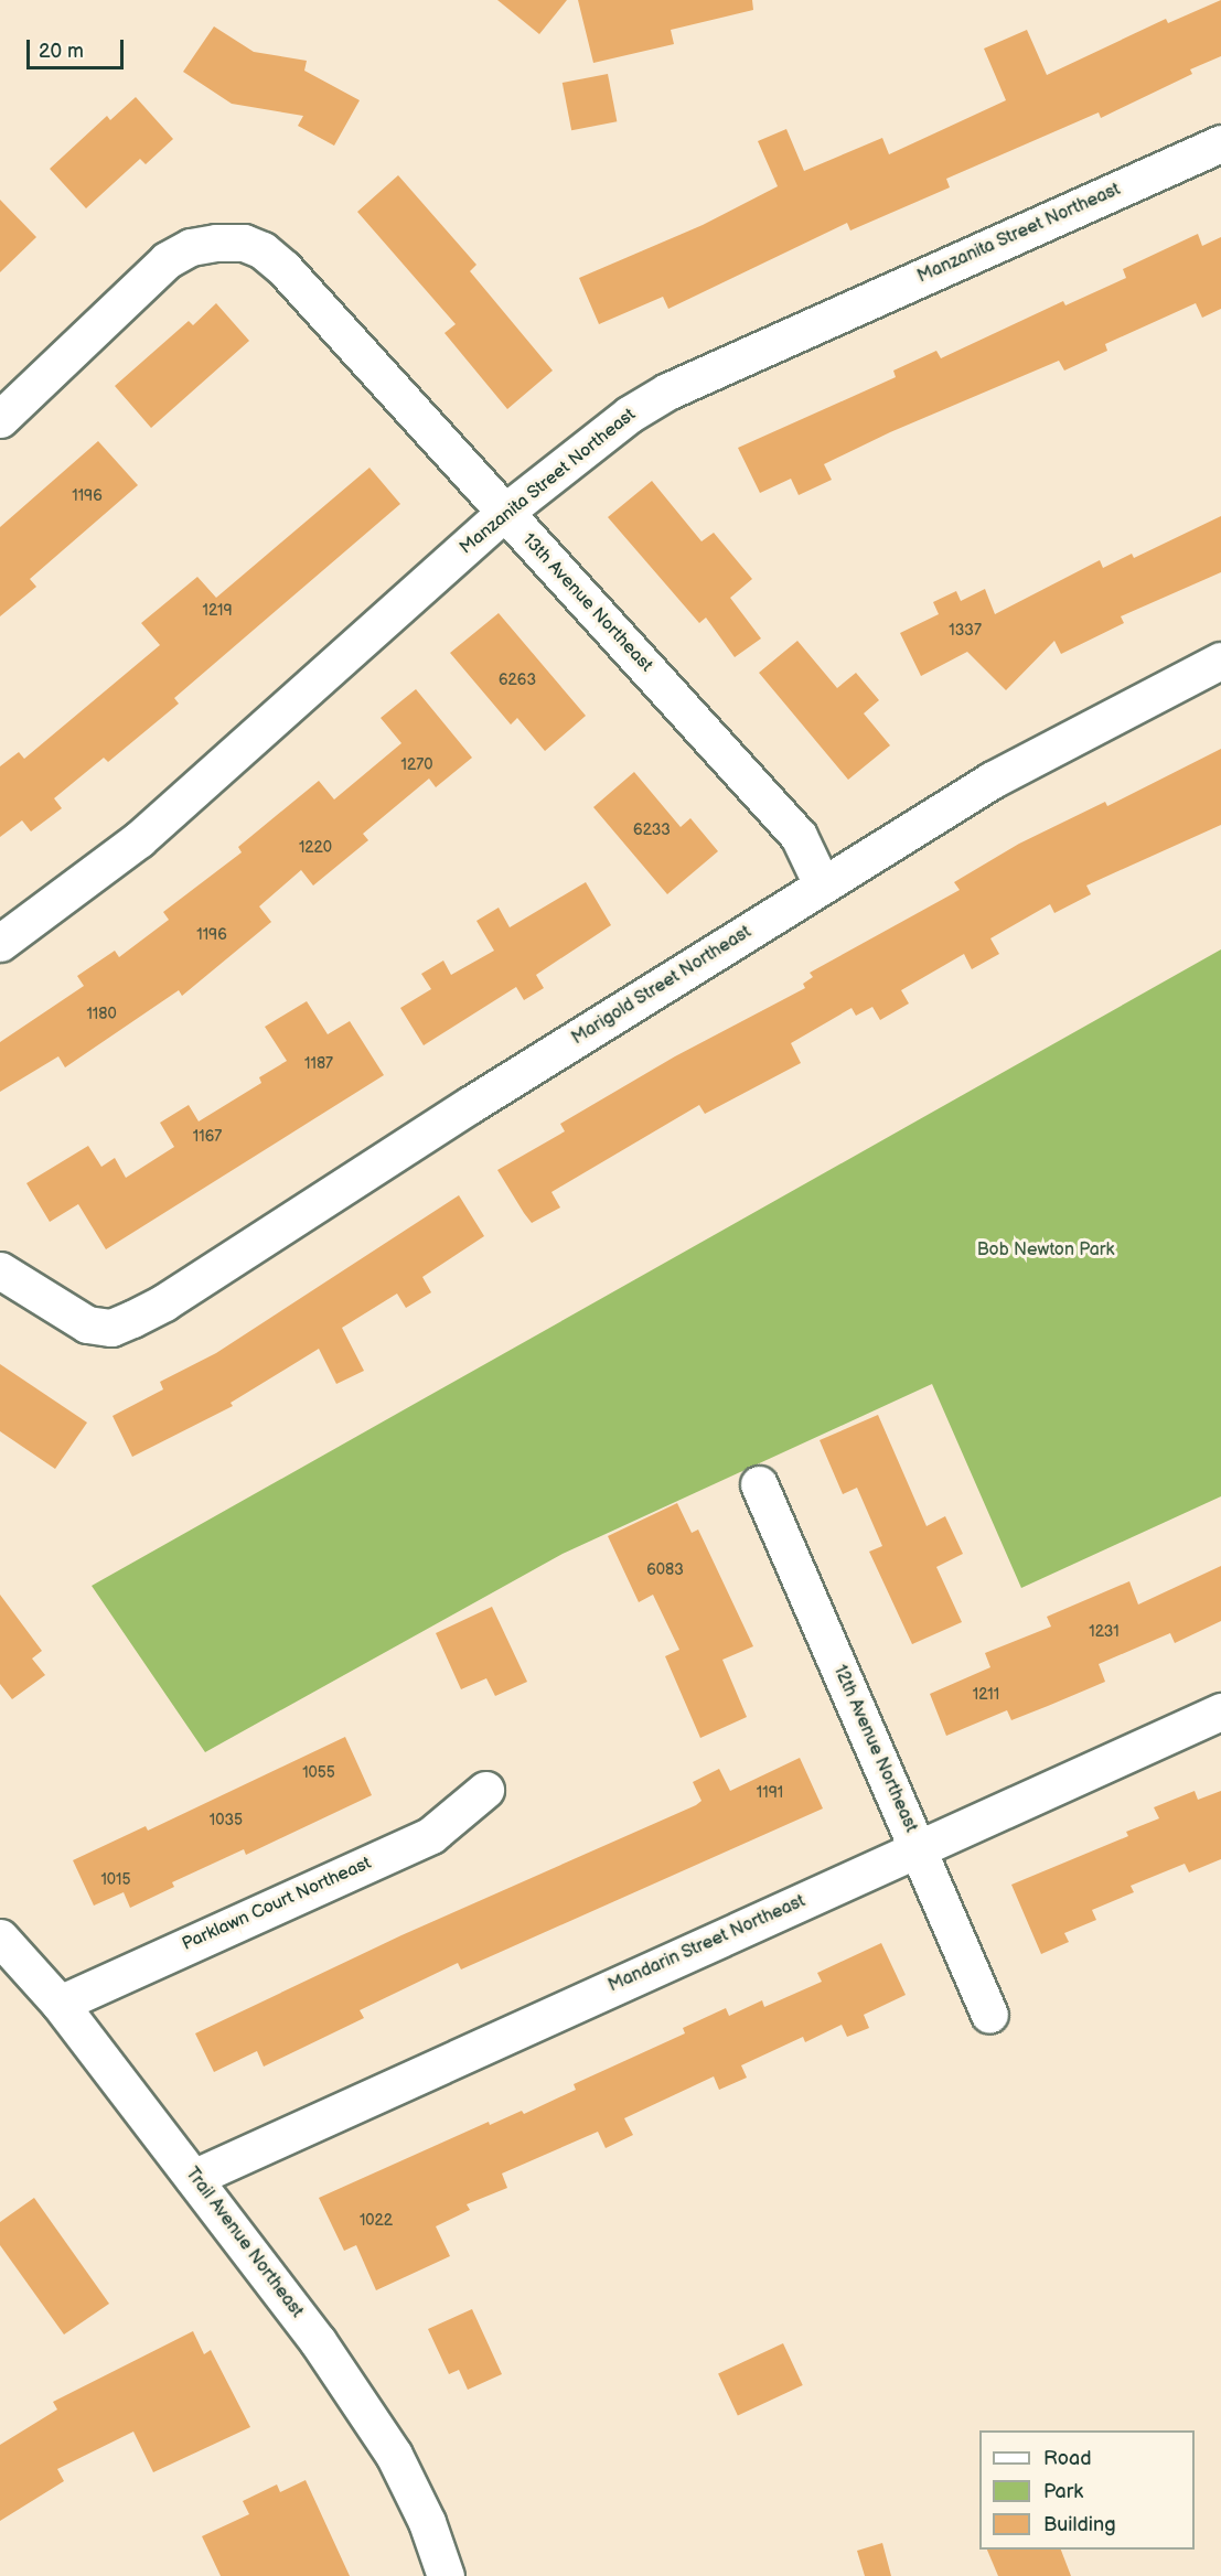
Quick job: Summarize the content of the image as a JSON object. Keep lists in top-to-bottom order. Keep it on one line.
{"streets":{"street":["Manzanita Street Northeast","13th Avenue Northeast","Marigold Street Northeast","12th Avenue Northeast","Parklawn Court Northeast","Mandarin Street Northeast","Trail Avenue Northeast"]},"crossings":[["Manzanita Street Northeast","13th Avenue Northeast"],["13th Avenue Northeast","Marigold Street Northeast"],["12th Avenue Northeast","Mandarin Street Northeast"],["Parklawn Court Northeast","Trail Avenue Northeast"],["Mandarin Street Northeast","Trail Avenue Northeast"]],"parks":["Bob Newton Park"],"house_numbers":["1196","1219","1337","6263","1270","6233","1220","1196","1180","1187","1167","6083","1231","1211","1055","1191","1035","1015","1022"],"legend":["Road","Park","Building"],"scale_bar":"20 m"}
